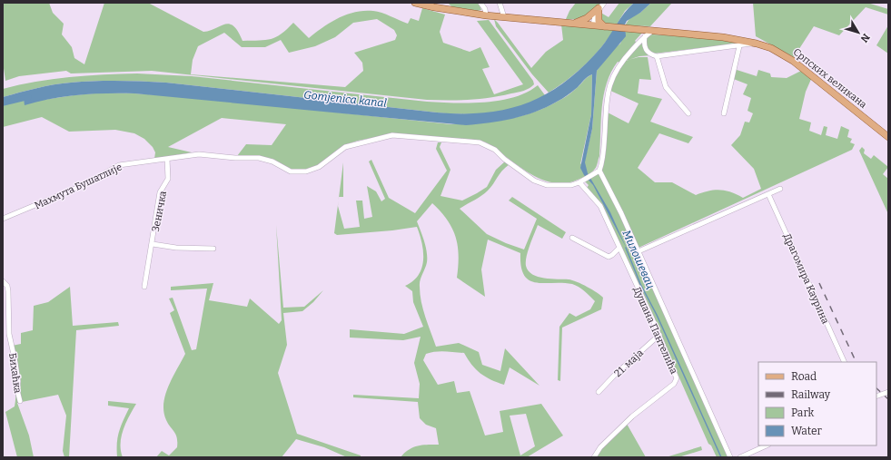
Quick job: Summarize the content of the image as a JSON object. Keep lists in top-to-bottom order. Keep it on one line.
{"streets":{"main road":["Српских великана"],"street":["Махмута Бушатлије","Зеничка","Драгомира Каурина","Душана Пантелића","21. маја","Бихаћка"]},"crossings":[["Махмута Бушатлије","Зеничка"],["Махмута Бушатлије","Душана Пантелића"],["Душана Пантелића","21. маја"]],"water":["Gomjenica kanal","Милошевац"],"legend":["Road","Railway","Park","Water"],"north":"bottom right"}
